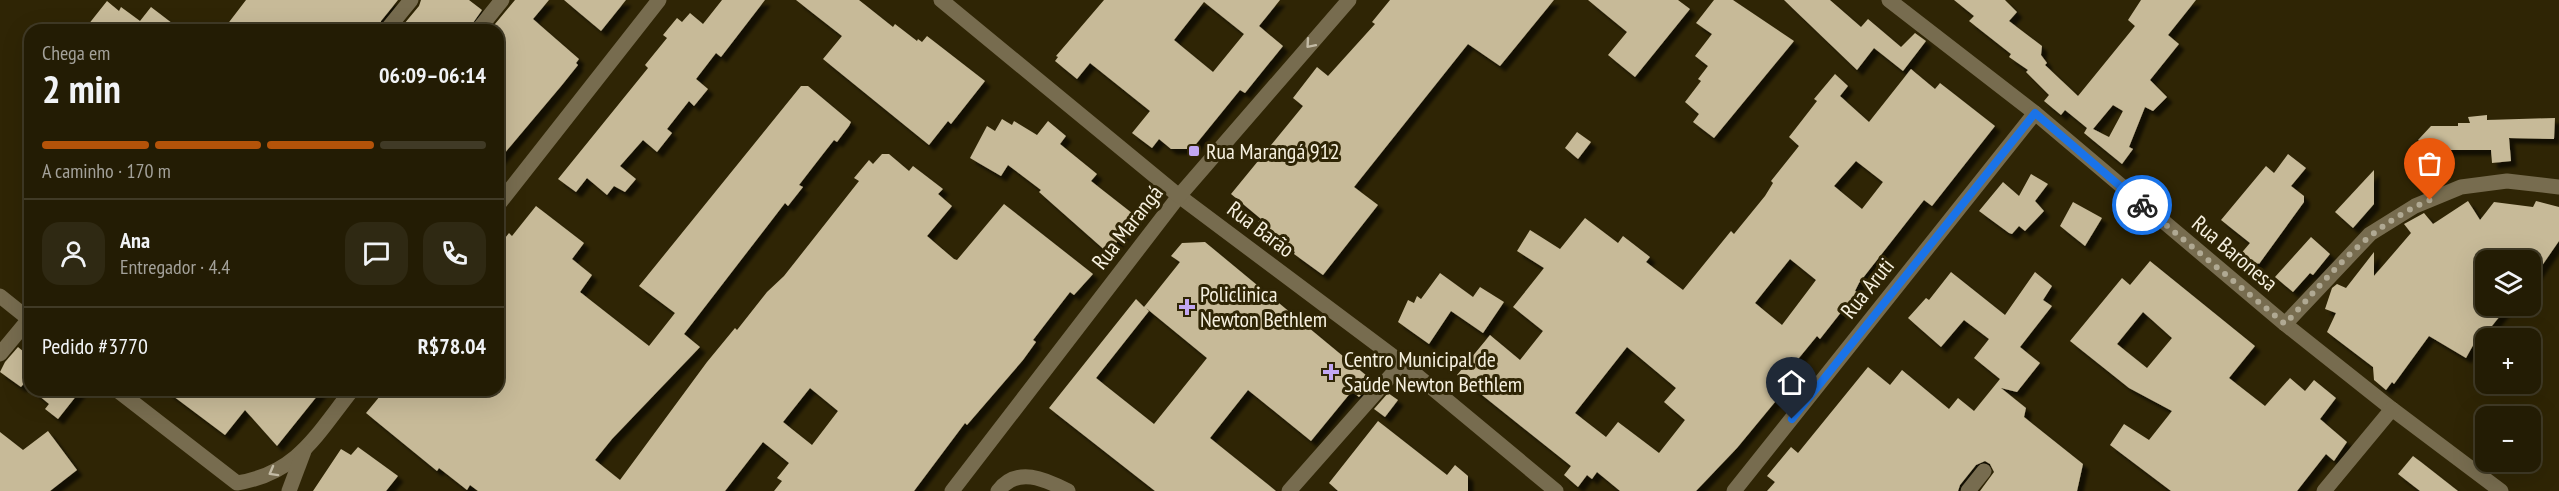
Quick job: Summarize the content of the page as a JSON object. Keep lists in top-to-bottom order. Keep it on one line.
{"streets":{"street":["Rua Marangá","Rua Barão","Rua Baronesa","Rua Aruti"]},"crossings":[["Rua Marangá","Rua Barão"],["Rua Baronesa","Rua Aruti"]],"one_way":["Rua Marangá"],"places":{"transit":["Rua Marangá 912"],"health":["Policlinica Newton Bethlem","Centro Municipal de Saúde Newton Bethlem"]},"page":{"heading":["2 min","Chega em","06:09–06:14"],"panel":["Ana","Entregador · 4.4","Pedido #3770","R$78.04"],"bar":"A caminho · 170 m","map_buttons":["+","−"]}}
